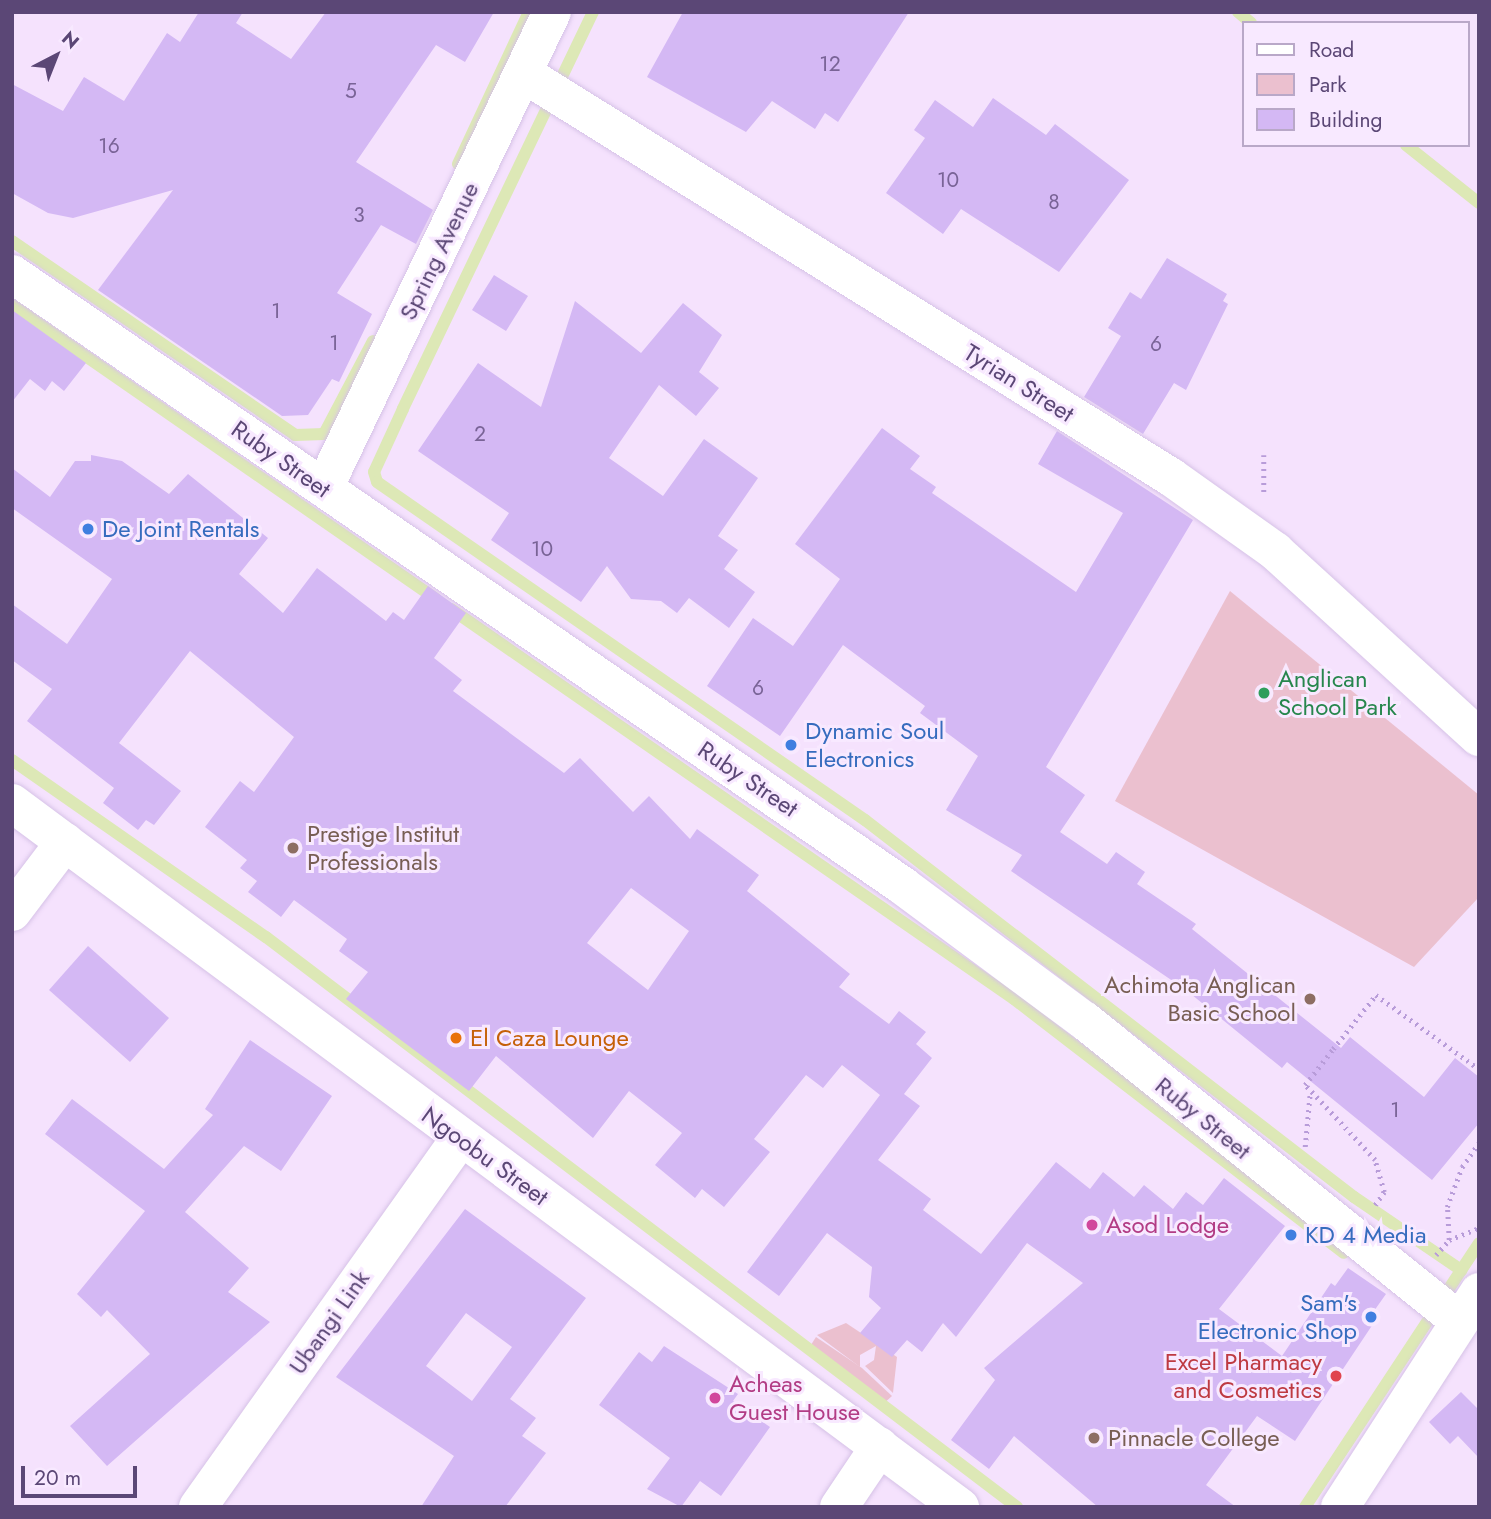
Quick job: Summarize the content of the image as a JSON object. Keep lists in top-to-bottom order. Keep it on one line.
{"streets":{"street":["Spring Avenue","Tyrian Street","Ruby Street","Ngoobu Street","Ubangi Link"]},"crossings":[["Spring Avenue","Tyrian Street"],["Spring Avenue","Ruby Street"],["Ngoobu Street","Ubangi Link"]],"places":["De Joint Rentals","Anglican School Park","Dynamic Soul Electronics","Prestige Institut Professionals","Achimota Anglican Basic School","El Caza Lounge","Asod Lodge","KD 4 Media","Sam's Electronic Shop","Excel Pharmacy and Cosmetics","Acheas Guest House","Pinnacle College"],"house_numbers":["12","5","16","10","8","3","1","1","6","2","10","6","1"],"legend":["Road","Park","Building"],"scale_bar":"20 m","north":"top right"}
